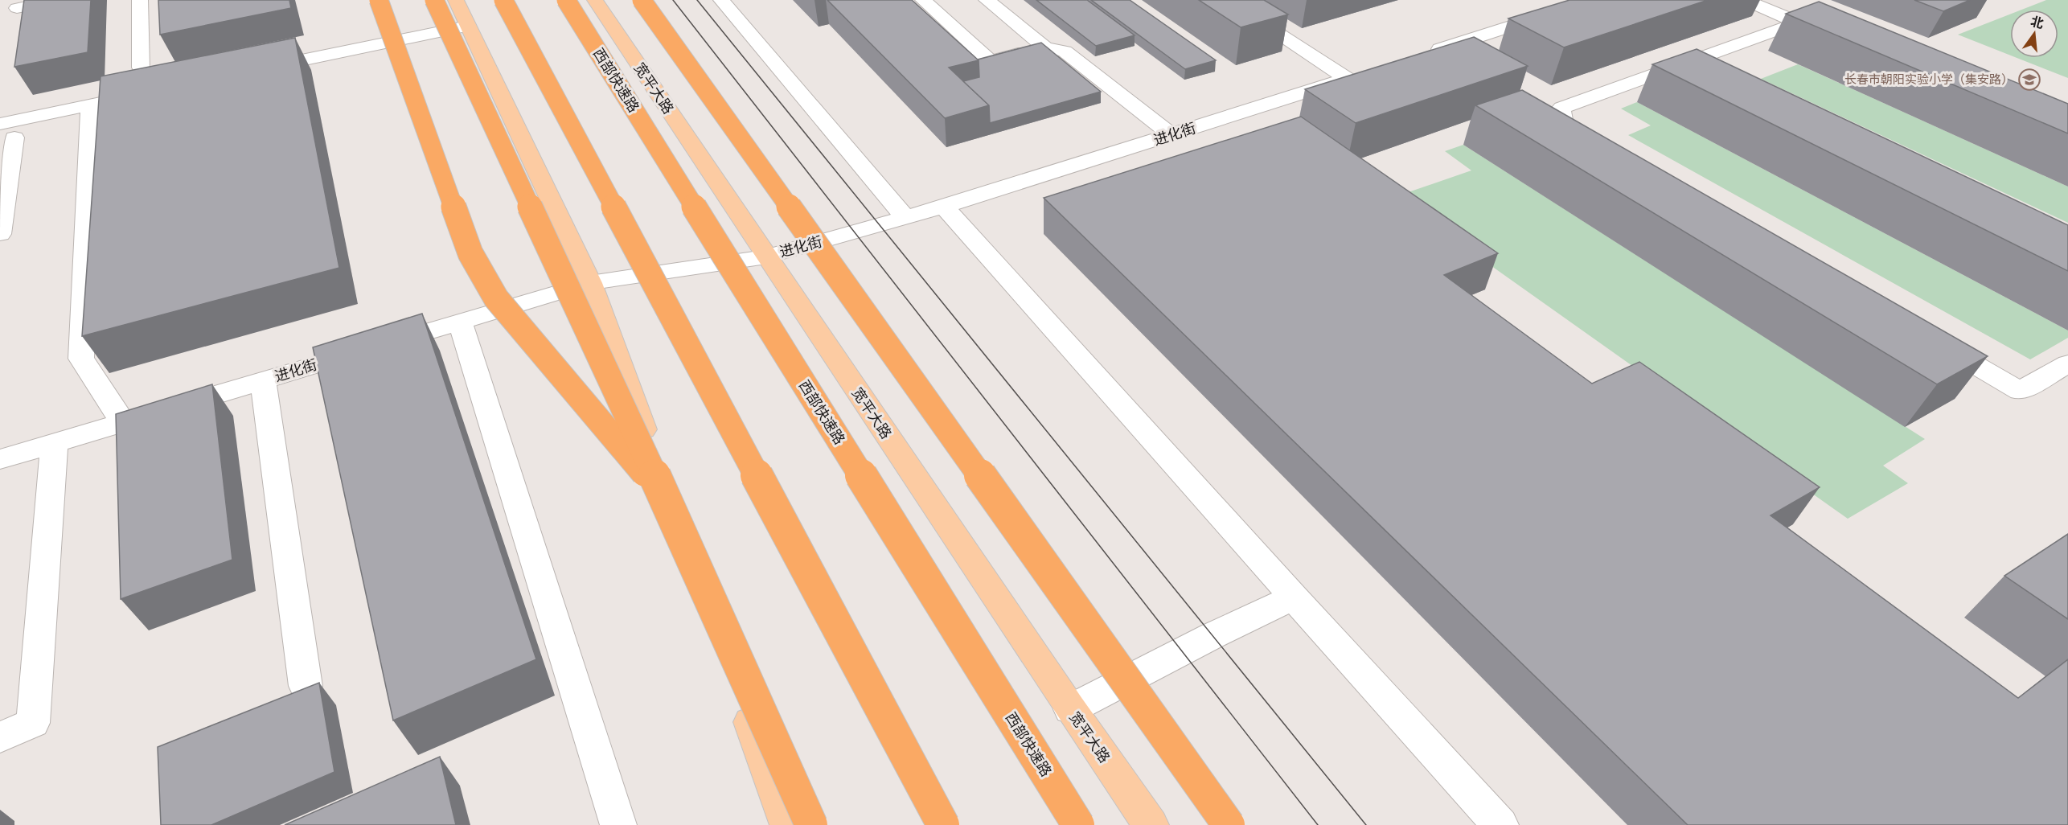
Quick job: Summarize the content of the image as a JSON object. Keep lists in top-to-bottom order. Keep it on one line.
{"streets":{"highway":["西部快速路"],"main road":["宽平大路"],"street":["进化街"]},"crossings":[["宽平大路","进化街"]],"places":{"school or university":["长春市朝阳实验小学（集安路）"]},"north":"top"}
